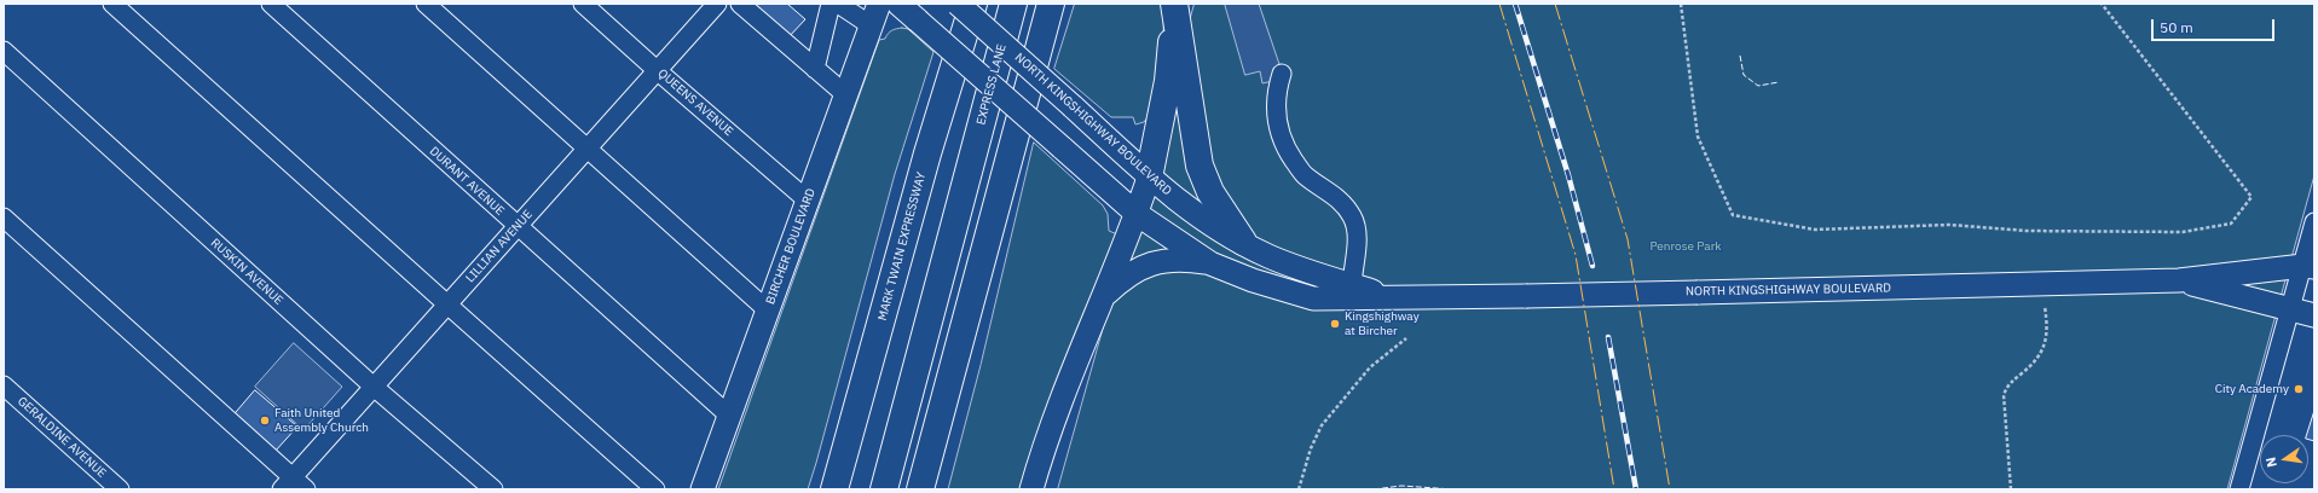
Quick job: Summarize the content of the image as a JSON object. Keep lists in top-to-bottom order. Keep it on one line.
{"streets":{"highway":["EXPRESS LANE","MARK TWAIN EXPRESSWAY"],"main road":["NORTH KINGSHIGHWAY BOULEVARD","BIRCHER BOULEVARD"],"street":["QUEENS AVENUE","DURANT AVENUE","LILLIAN AVENUE","RUSKIN AVENUE","GERALDINE AVENUE"]},"crossings":[["QUEENS AVENUE","LILLIAN AVENUE"],["QUEENS AVENUE","BIRCHER BOULEVARD"],["DURANT AVENUE","LILLIAN AVENUE"],["DURANT AVENUE","BIRCHER BOULEVARD"],["LILLIAN AVENUE","RUSKIN AVENUE"]],"parks":["Penrose Park"],"places":["Kingshighway at Bircher","City Academy","Faith United Assembly Church"],"scale_bar":"50 m","north":"left"}
